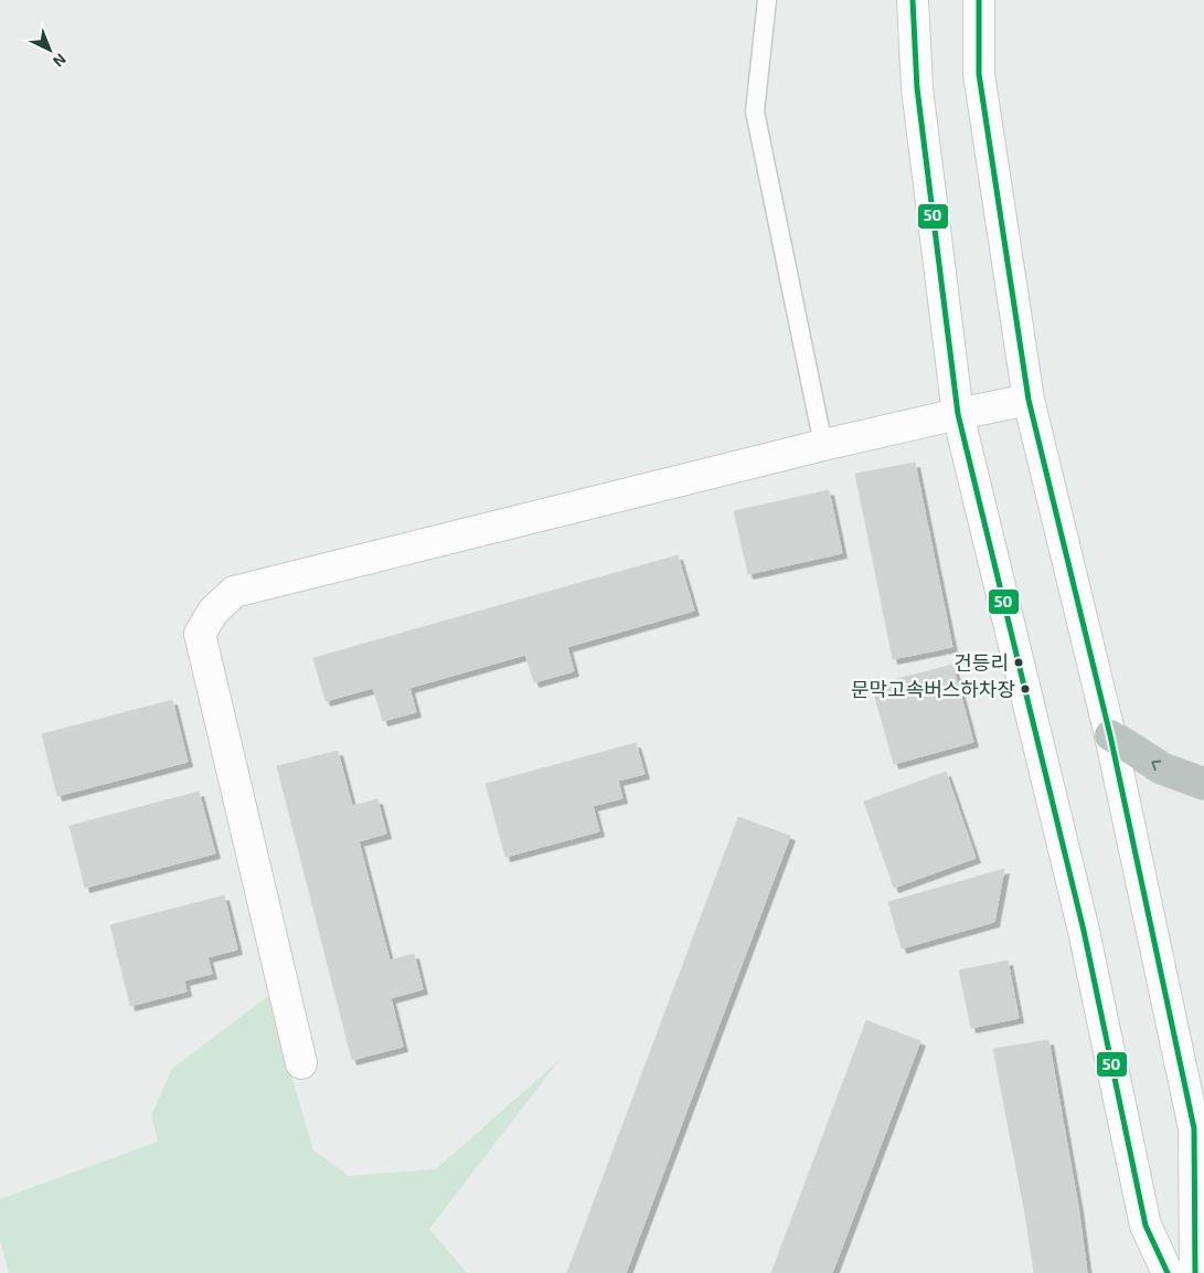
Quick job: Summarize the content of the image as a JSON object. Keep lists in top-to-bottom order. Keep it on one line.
{"places":["건등리","문막고속버스하차장"],"lines":["transit line 50"],"north":"bottom right"}
